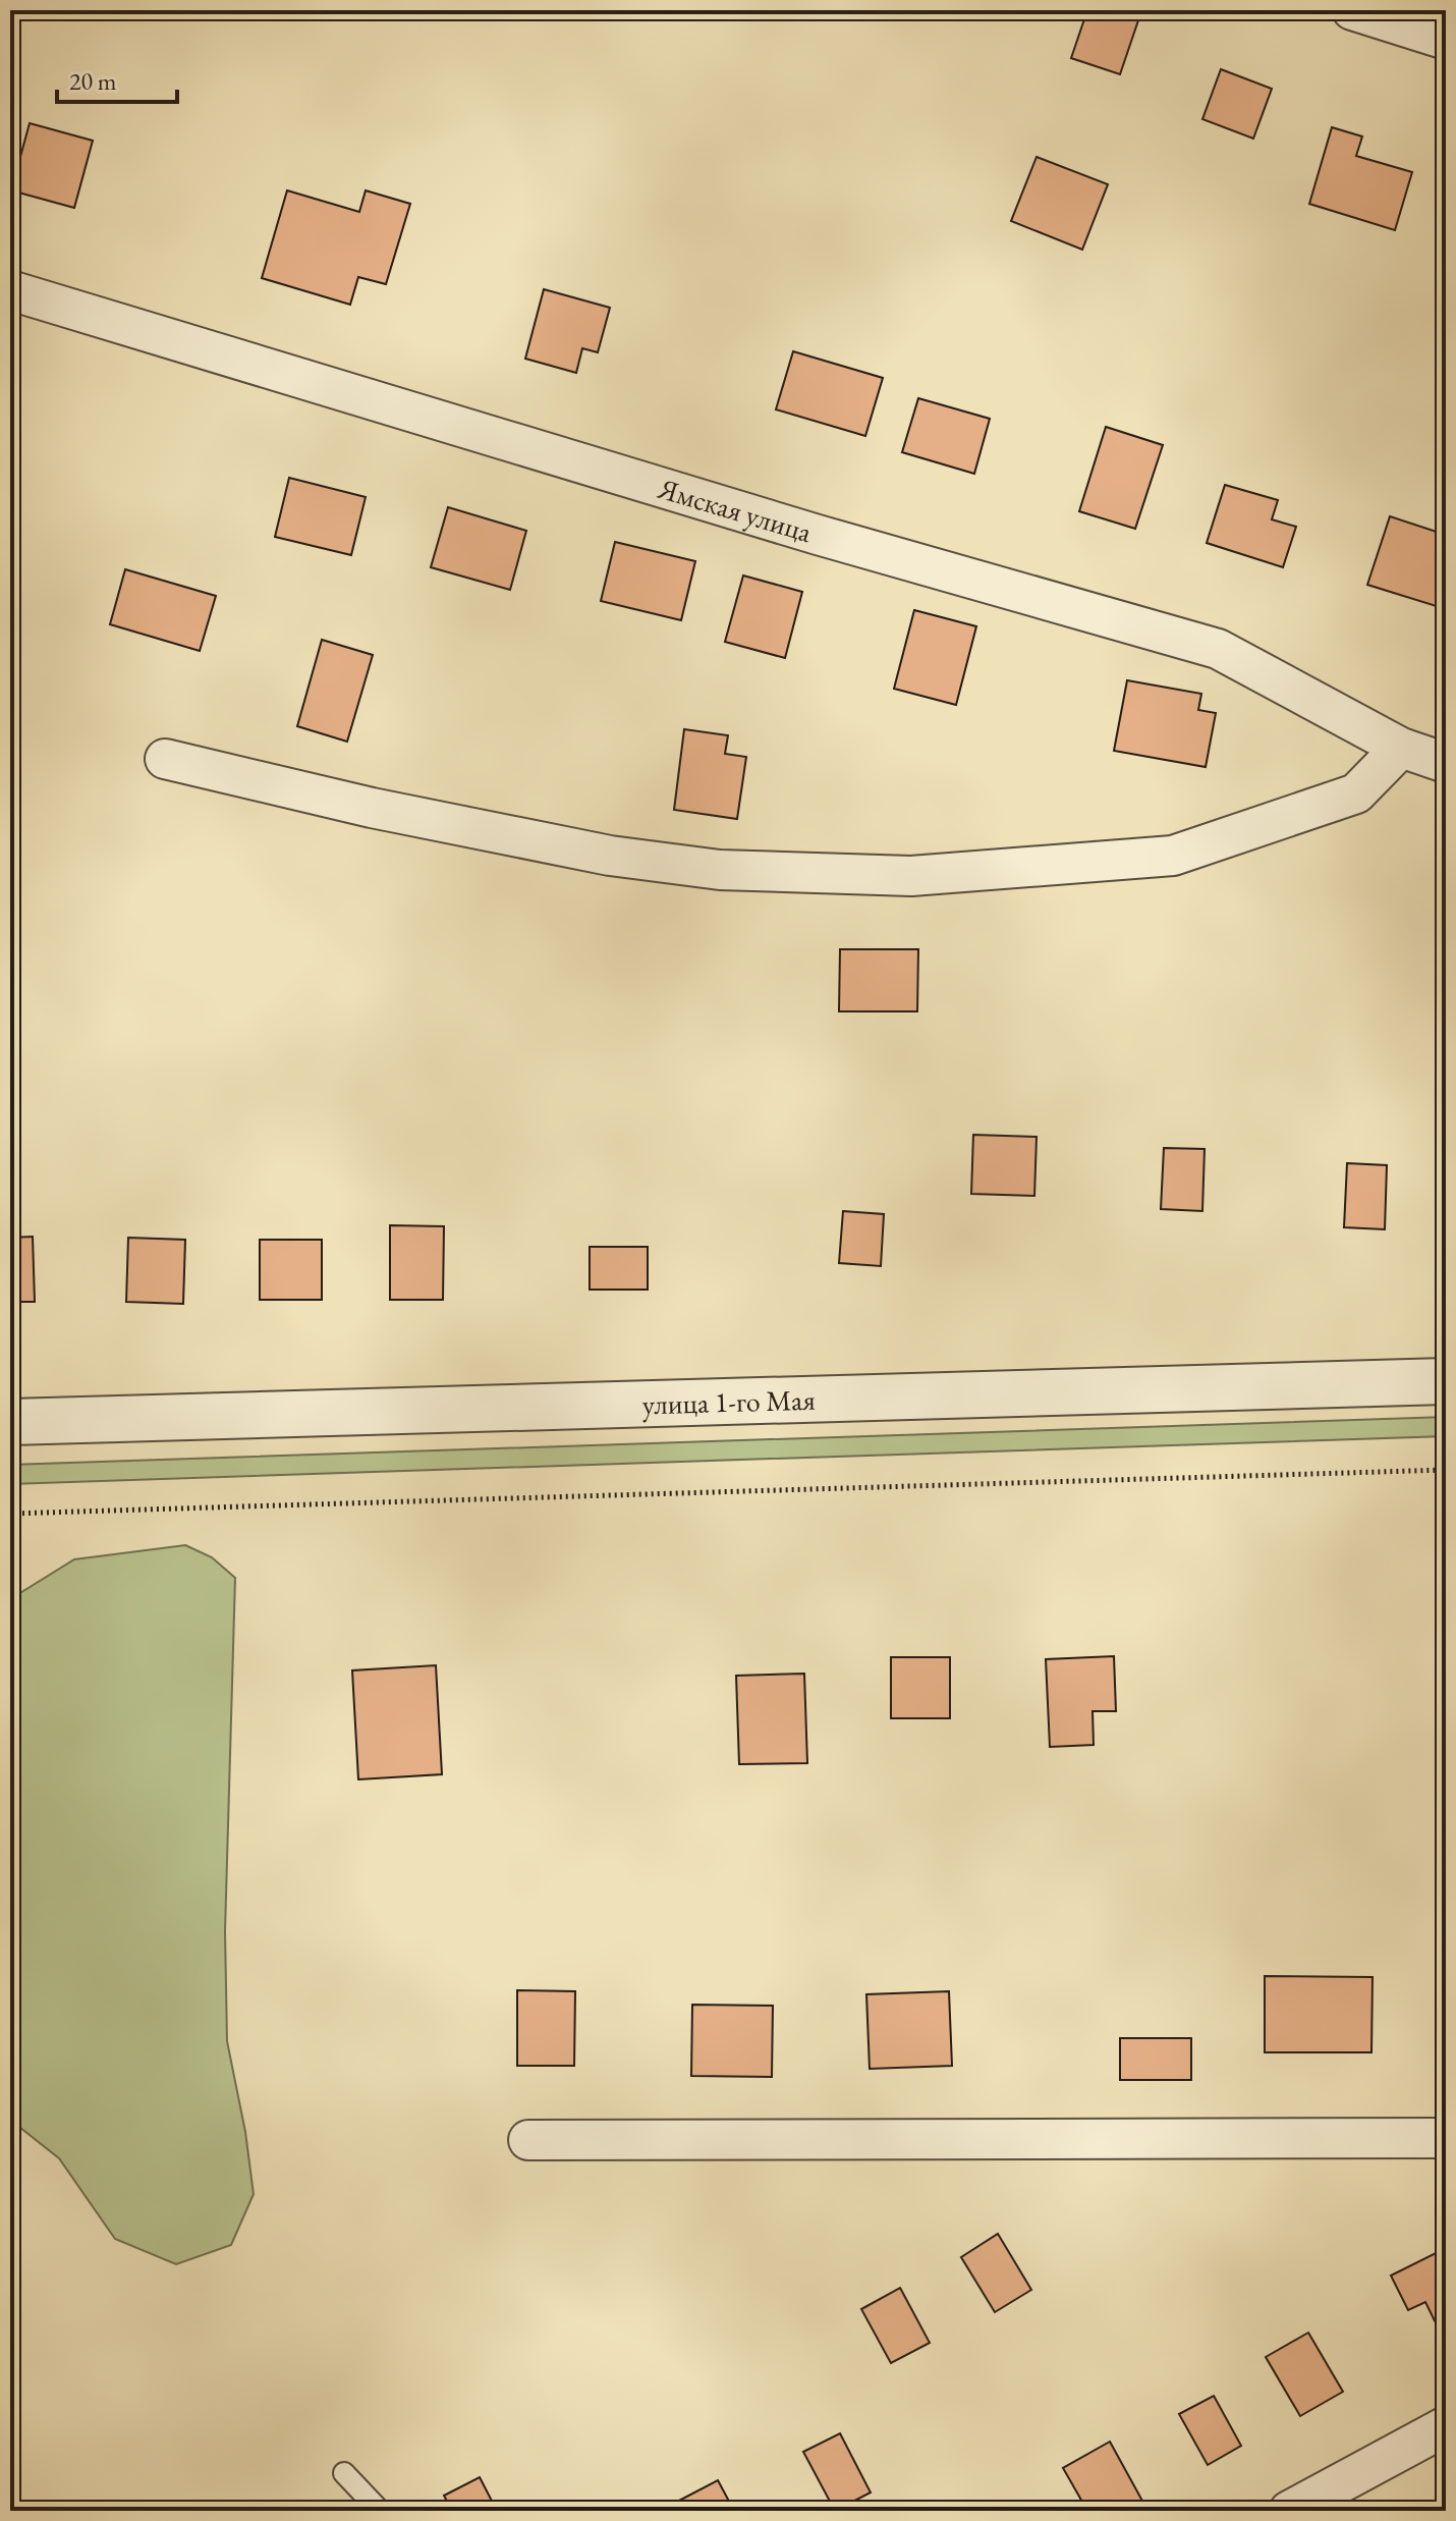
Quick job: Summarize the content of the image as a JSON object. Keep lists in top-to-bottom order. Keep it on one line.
{"streets":{"street":["Ямская улица","улица 1-го Мая"]},"scale_bar":"20 m"}
